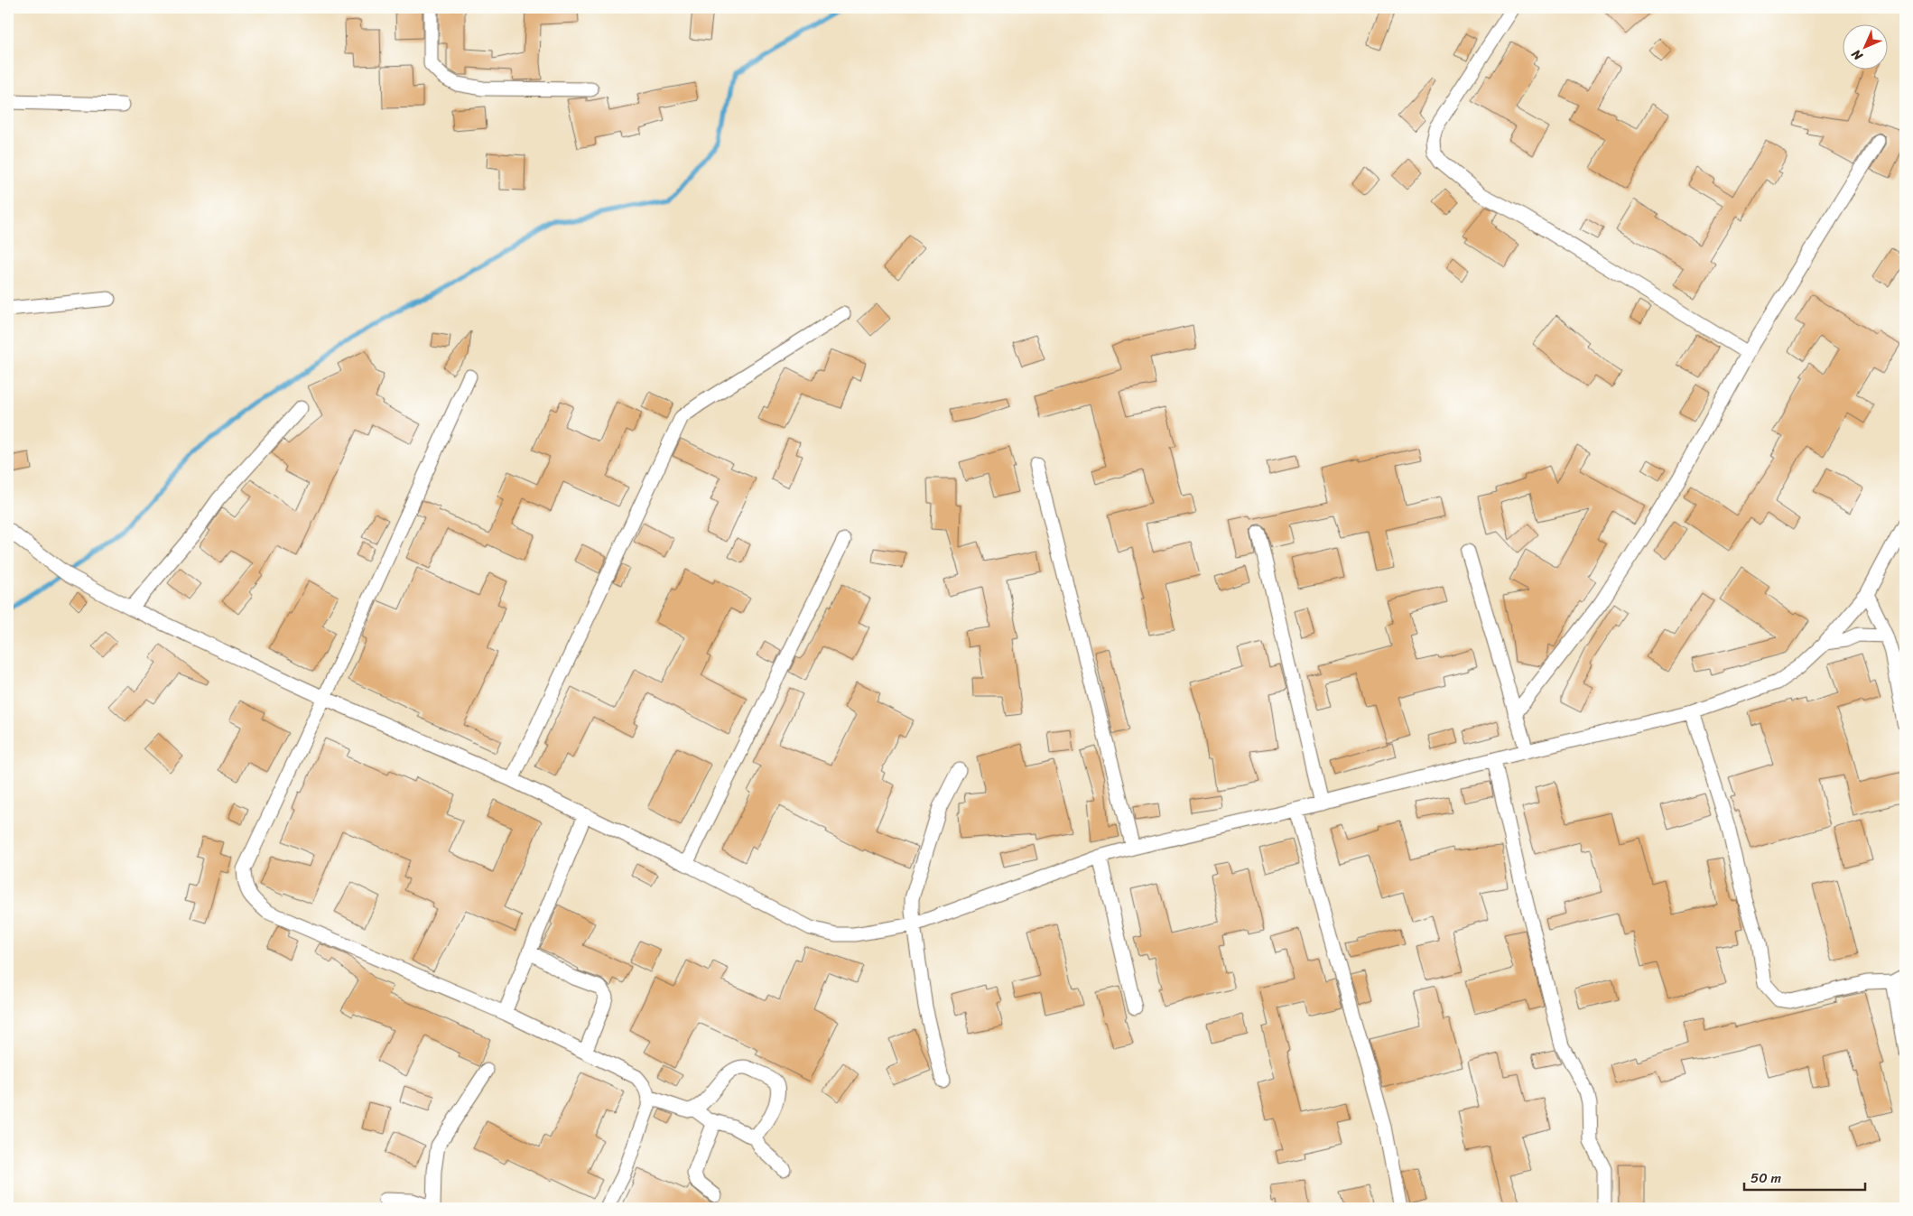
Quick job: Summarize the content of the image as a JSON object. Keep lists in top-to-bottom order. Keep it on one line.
{"scale_bar":"50 m","north":"bottom left"}
